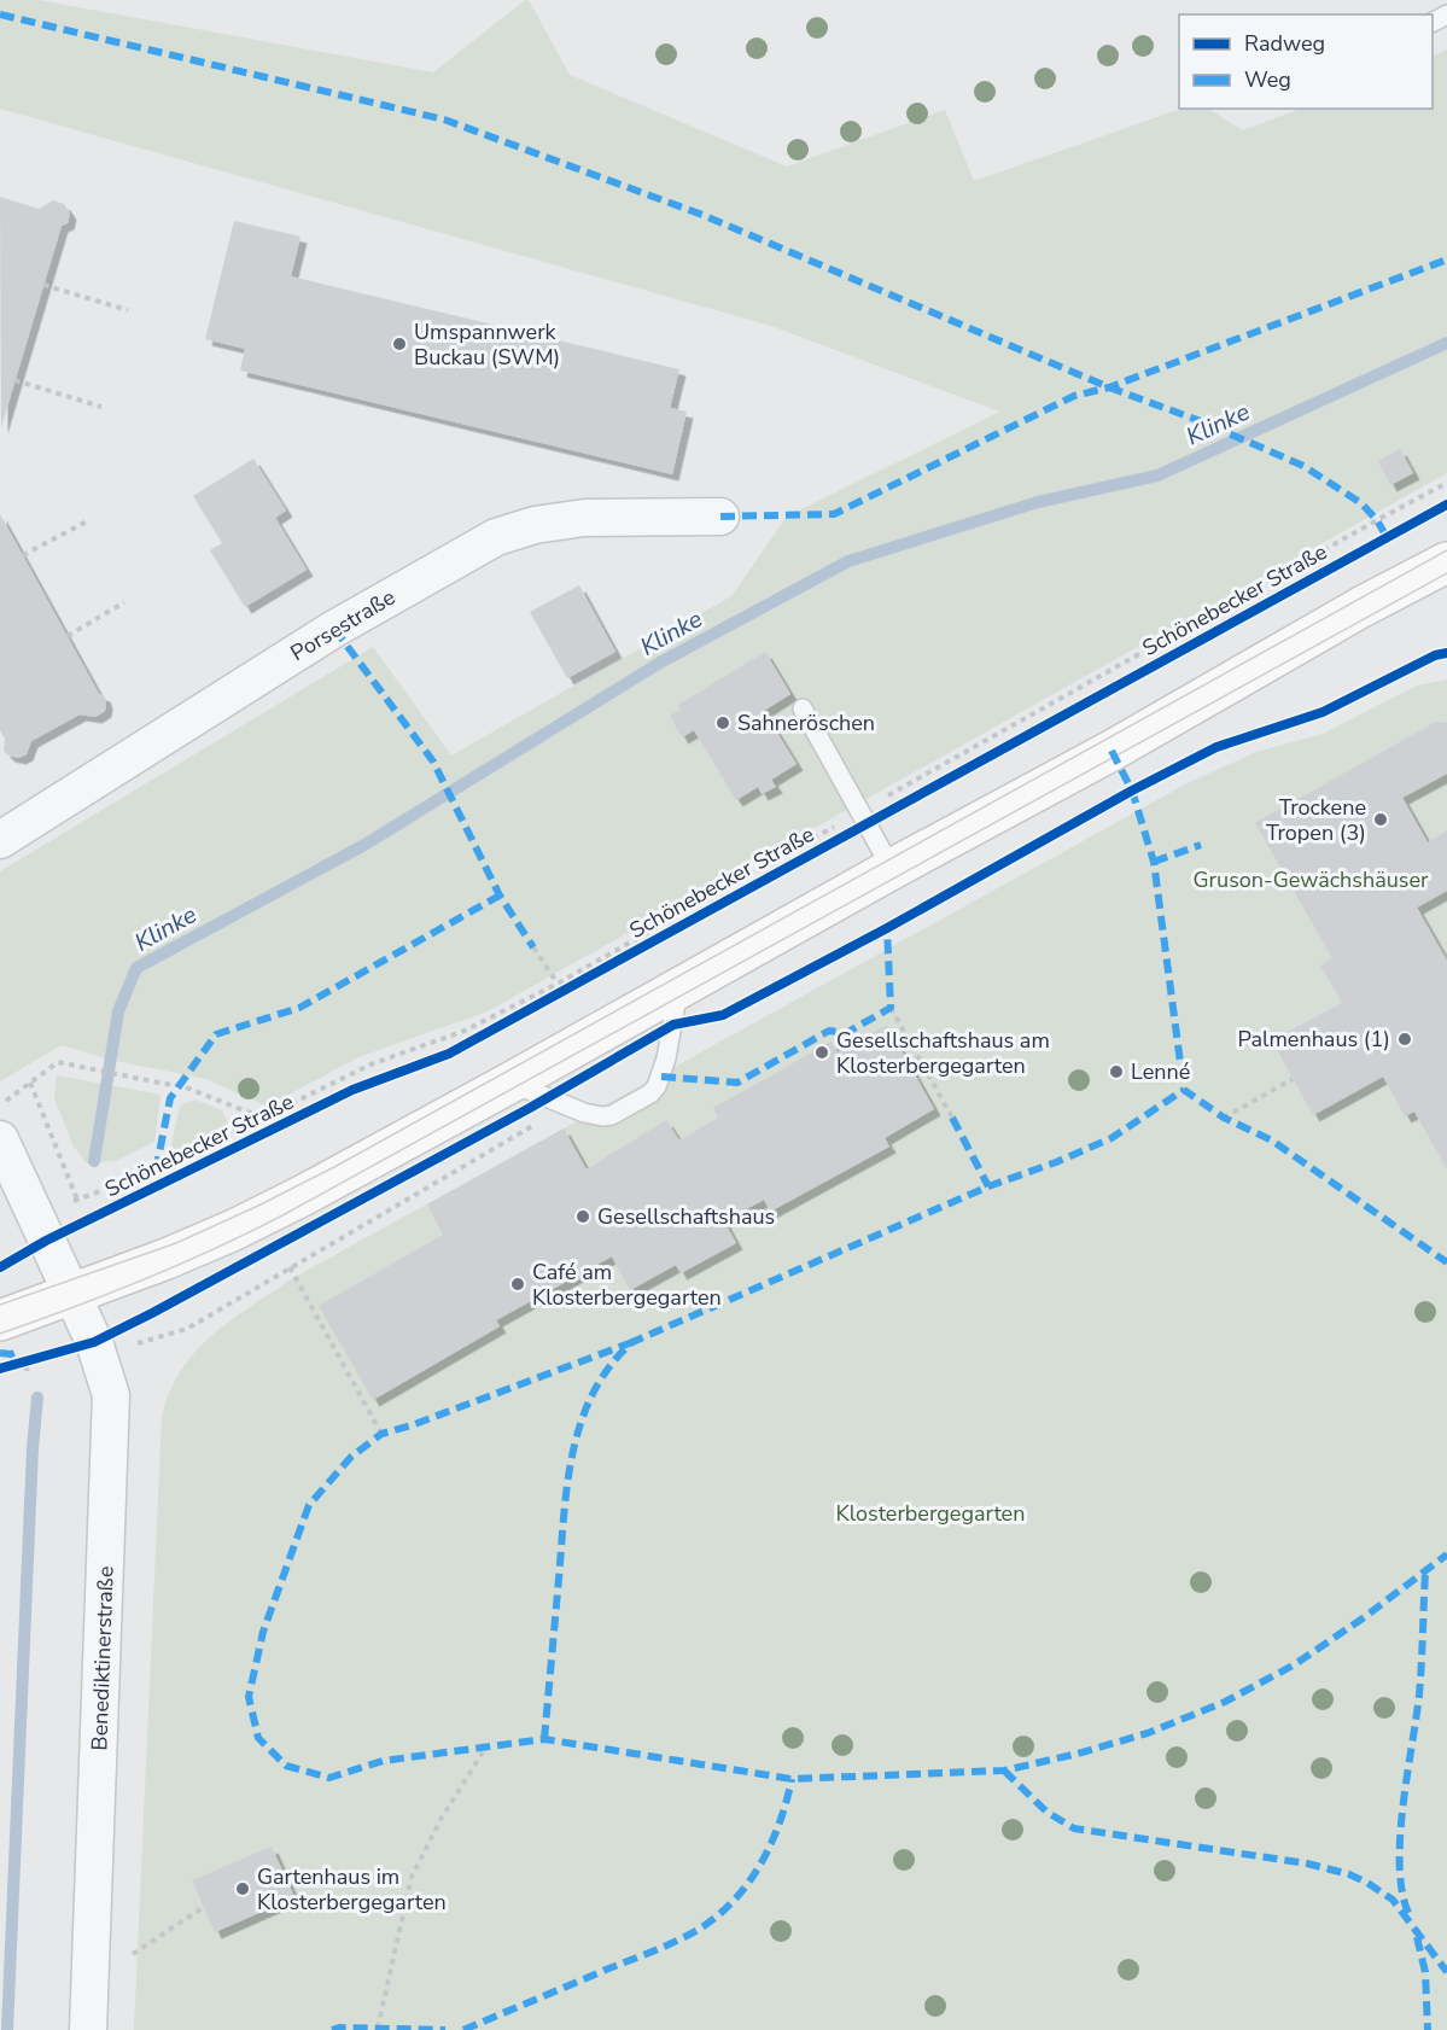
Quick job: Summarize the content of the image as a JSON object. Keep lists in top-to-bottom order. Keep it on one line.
{"streets":{"street":["Porsestraße","Benediktinerstraße"],"cycle path":["Schönebecker Straße"]},"water":["Klinke"],"parks":["Gruson-Gewächshäuser","Klosterbergegarten"],"places":["Umspannwerk Buckau (SWM)","Sahneröschen","Trockene Tropen (3)","Palmenhaus (1)","Gesellschaftshaus am Klosterbergegarten","Lenné","Gesellschaftshaus","Café am Klosterbergegarten","Gartenhaus im Klosterbergegarten"],"legend":["Radweg","Weg"]}
